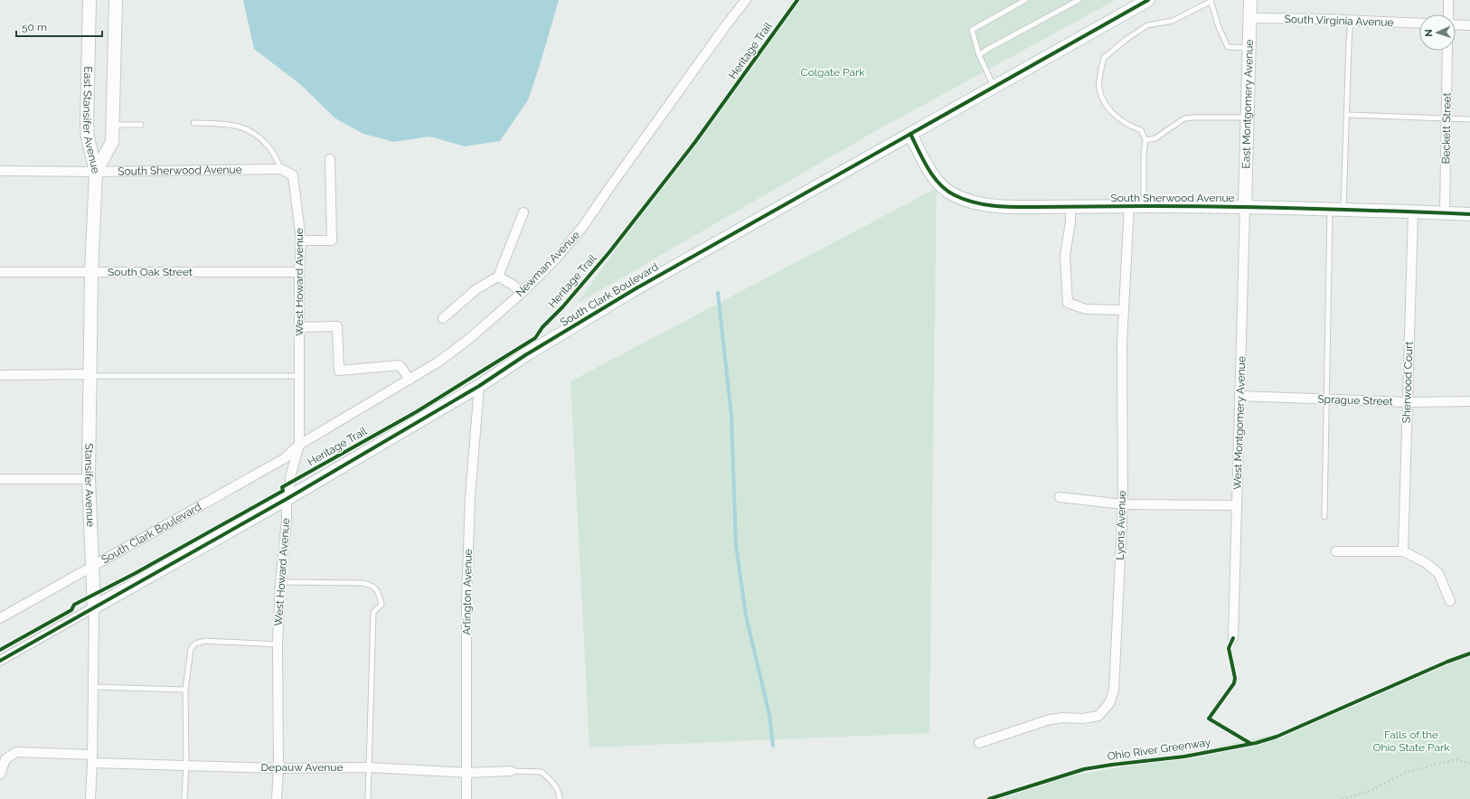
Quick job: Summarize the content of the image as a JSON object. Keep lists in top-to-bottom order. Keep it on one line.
{"streets":{"street":["South Virginia Avenue","East Montgomery Avenue","East Stansifer Avenue","Beckett Street","South Sherwood Avenue","Newman Avenue","South Oak Street","West Howard Avenue","South Clark Boulevard","Sherwood Court","Sprague Street","West Montgomery Avenue","Stansifer Avenue","Lyons Avenue","Arlington Avenue","Depauw Avenue"],"cycle path":["Heritage Trail","Ohio River Greenway"]},"crossings":[["South Virginia Avenue","East Montgomery Avenue"],["East Montgomery Avenue","South Sherwood Avenue"],["East Montgomery Avenue","West Montgomery Avenue"],["East Stansifer Avenue","South Sherwood Avenue"],["East Stansifer Avenue","Stansifer Avenue"],["Beckett Street","South Sherwood Avenue"],["South Sherwood Avenue","West Howard Avenue"],["South Sherwood Avenue","South Clark Boulevard"],["South Sherwood Avenue","Sherwood Court"],["South Sherwood Avenue","West Montgomery Avenue"],["South Sherwood Avenue","Stansifer Avenue"],["South Sherwood Avenue","Lyons Avenue"],["Newman Avenue","West Howard Avenue"],["Newman Avenue","South Clark Boulevard"],["South Oak Street","West Howard Avenue"],["South Oak Street","Stansifer Avenue"],["West Howard Avenue","South Clark Boulevard"],["West Howard Avenue","Depauw Avenue"],["South Clark Boulevard","Stansifer Avenue"],["South Clark Boulevard","Arlington Avenue"],["Sherwood Court","Sprague Street"],["Sprague Street","West Montgomery Avenue"],["Stansifer Avenue","Depauw Avenue"],["Arlington Avenue","Depauw Avenue"]],"parks":["Colgate Park","Falls of the Ohio State Park"],"scale_bar":"50 m","north":"left"}
